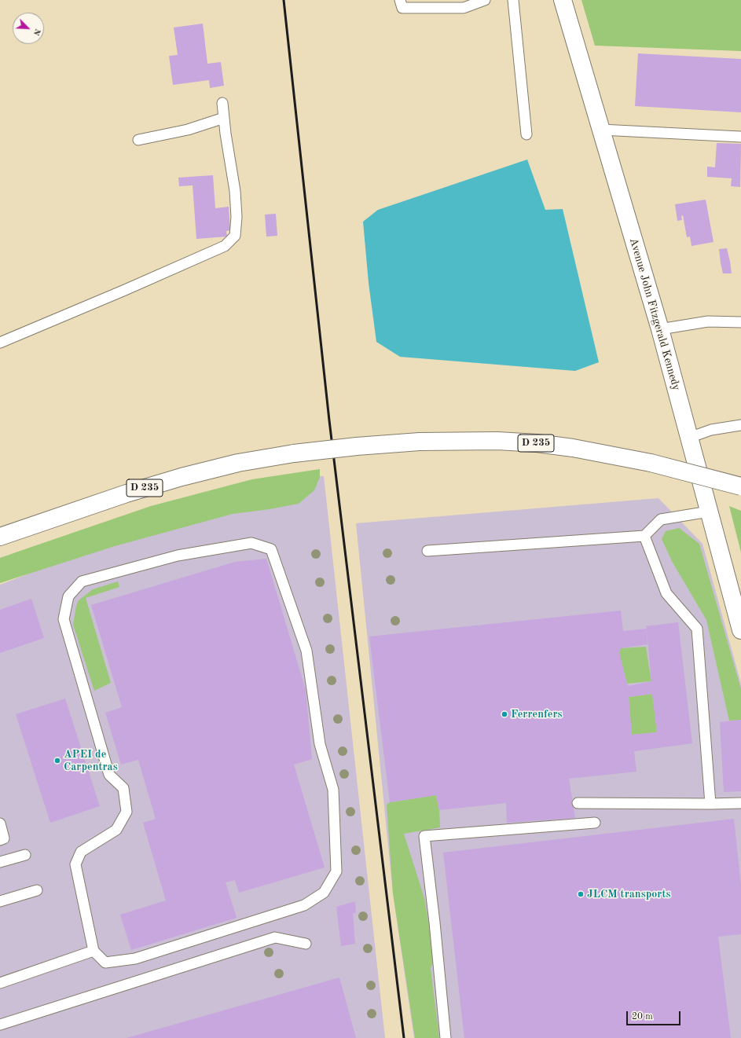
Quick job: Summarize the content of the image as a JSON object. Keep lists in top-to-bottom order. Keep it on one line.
{"streets":{"main road":["Avenue John Fitzgerald Kennedy","D 235"]},"places":["Ferrenfers","APEI de Carpentras","JLCM transports"],"scale_bar":"20 m","north":"bottom right"}
